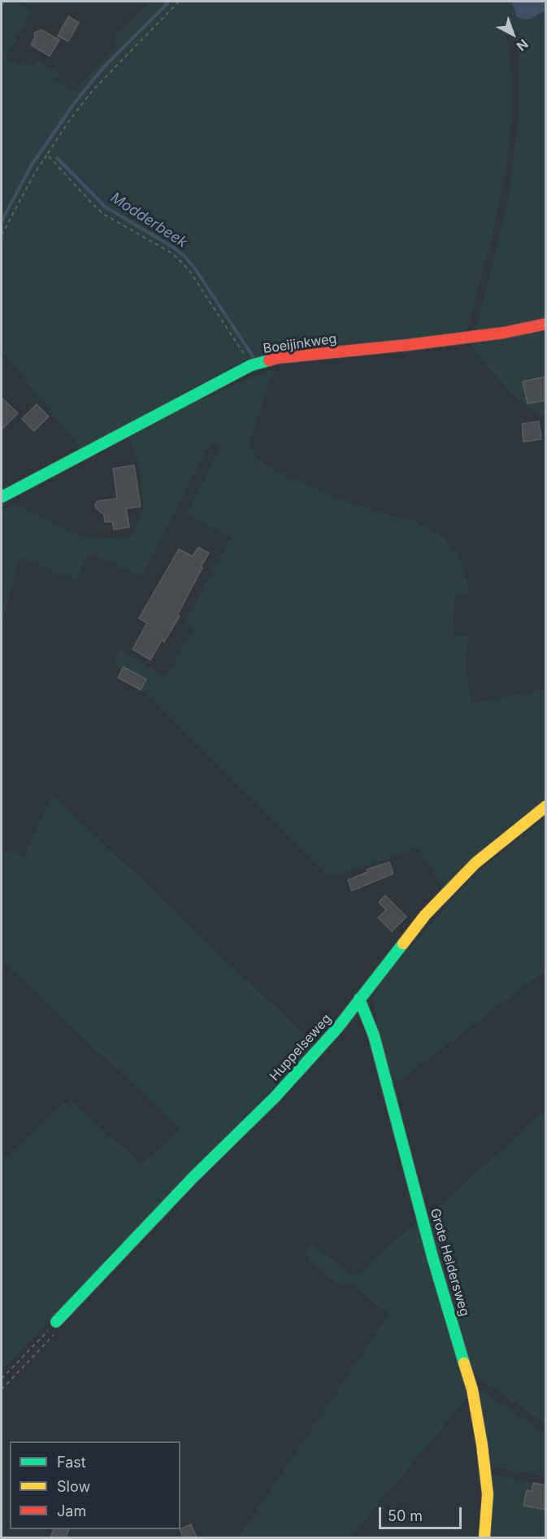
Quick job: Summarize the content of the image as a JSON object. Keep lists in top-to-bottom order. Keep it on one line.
{"streets":{"street":["Boeijinkweg","Huppelseweg","Grote Heldersweg"]},"crossings":[["Huppelseweg","Grote Heldersweg"]],"water":["Modderbeek"],"legend":["Fast","Slow","Jam"],"scale_bar":"50 m","north":"bottom right"}
